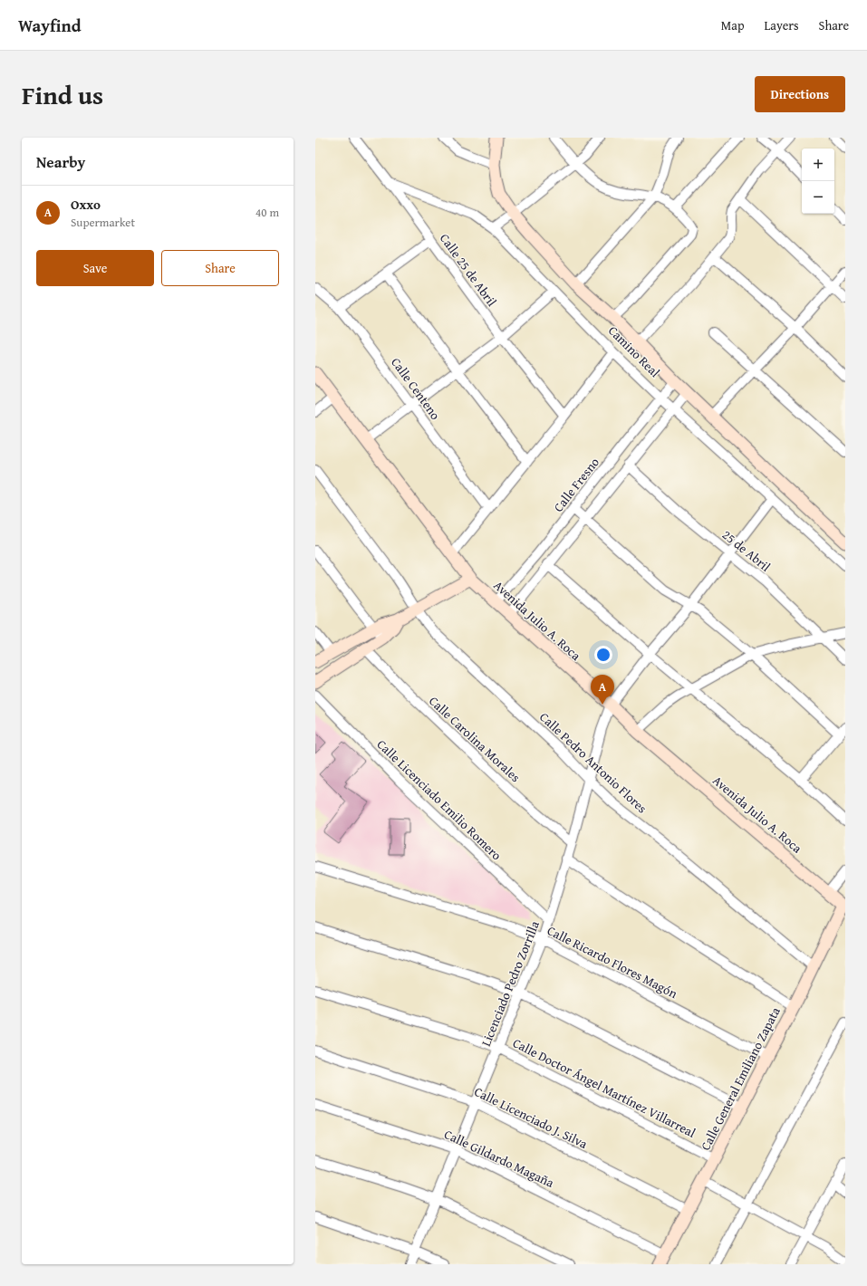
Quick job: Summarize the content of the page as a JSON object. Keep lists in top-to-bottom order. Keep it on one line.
{"streets":{"street":["Calle 25 de Abril","Camino Real","Calle Centeno","Calle Fresno","25 de Abril","Avenida Julio A. Roca","Calle Carolina Morales","Calle Pedro Antonio Flores","Calle Licenciado Emilio Romero","Calle Ricardo Flores Magón","Licenciado Pedro Zorrilla","Calle General Emiliano Zapata","Calle Doctor Ángel Martínez Villarreal","Calle Licenciado J. Silva","Calle Gildardo Magaña"]},"crossings":[["Calle 25 de Abril","Camino Real"],["Camino Real","Calle Fresno"],["Camino Real","Licenciado Pedro Zorrilla"],["Calle Fresno","Avenida Julio A. Roca"],["25 de Abril","Licenciado Pedro Zorrilla"],["Avenida Julio A. Roca","Licenciado Pedro Zorrilla"],["Avenida Julio A. Roca","Calle General Emiliano Zapata"],["Calle Carolina Morales","Licenciado Pedro Zorrilla"],["Calle Pedro Antonio Flores","Licenciado Pedro Zorrilla"],["Calle Pedro Antonio Flores","Calle General Emiliano Zapata"],["Calle Licenciado Emilio Romero","Licenciado Pedro Zorrilla"],["Calle Ricardo Flores Magón","Licenciado Pedro Zorrilla"],["Calle Ricardo Flores Magón","Calle General Emiliano Zapata"],["Licenciado Pedro Zorrilla","Calle Doctor Ángel Martínez Villarreal"],["Licenciado Pedro Zorrilla","Calle Licenciado J. Silva"],["Licenciado Pedro Zorrilla","Calle Gildardo Magaña"],["Calle General Emiliano Zapata","Calle Doctor Ángel Martínez Villarreal"],["Calle General Emiliano Zapata","Calle Licenciado J. Silva"],["Calle General Emiliano Zapata","Calle Gildardo Magaña"]],"page":{"header":"Wayfind","nav":["Map","Layers","Share"],"title":"Find us","buttons":["Directions",["Save","Share"]],"heading":"Nearby","map_buttons":["+","−"],"list":[{"mark":"A","name":"Oxxo","note":"Supermarket","value":"40 m"}],"pins":"A"}}
